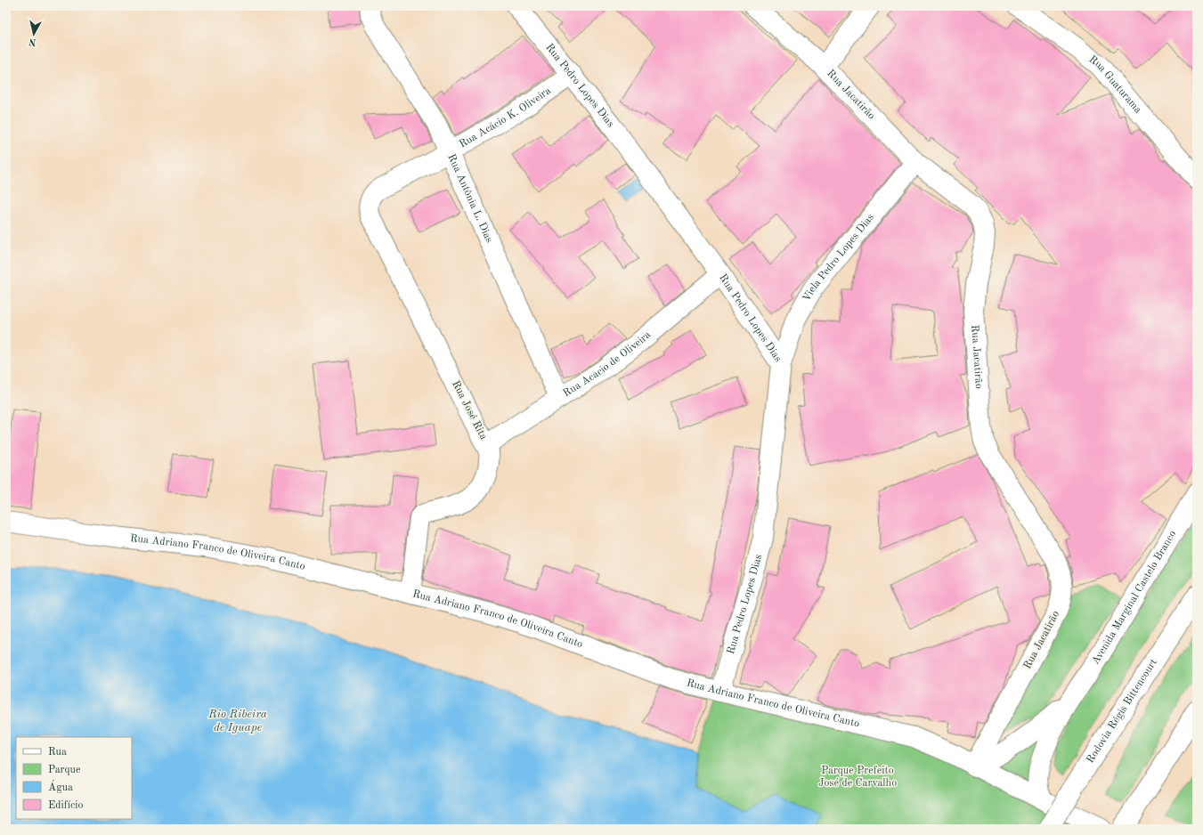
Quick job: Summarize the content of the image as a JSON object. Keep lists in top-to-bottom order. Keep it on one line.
{"streets":{"main road":["Rua Pedro Lopes Dias","Rua Guaturama","Rua Jacatirão","Rua Acácio K. Oliveira","Rua Antônia L. Dias","Viela Pedro Lopes Dias","Rua Acacio de Oliveira","Rua José Rita","Rua Adriano Franco de Oliveira Canto","Avenida Marginal Castelo Branco","Rodovia Régis Bittencourt"]},"crossings":[["Rua Pedro Lopes Dias","Rua Acácio K. Oliveira"],["Rua Pedro Lopes Dias","Viela Pedro Lopes Dias"],["Rua Pedro Lopes Dias","Rua Acacio de Oliveira"],["Rua Pedro Lopes Dias","Rua Adriano Franco de Oliveira Canto"],["Rua Jacatirão","Viela Pedro Lopes Dias"],["Rua Jacatirão","Rua Adriano Franco de Oliveira Canto"],["Rua Jacatirão","Avenida Marginal Castelo Branco"],["Rua Acácio K. Oliveira","Rua Antônia L. Dias"],["Rua Acácio K. Oliveira","Rua José Rita"],["Rua Antônia L. Dias","Rua Acacio de Oliveira"],["Rua Acacio de Oliveira","Rua José Rita"],["Rua José Rita","Rua Adriano Franco de Oliveira Canto"],["Rua Adriano Franco de Oliveira Canto","Avenida Marginal Castelo Branco"]],"water":["Rio Ribeira de Iguape"],"parks":["Parque Prefeito José de Carvalho"],"legend":["Rua","Parque","Água","Edifício"],"north":"bottom"}
